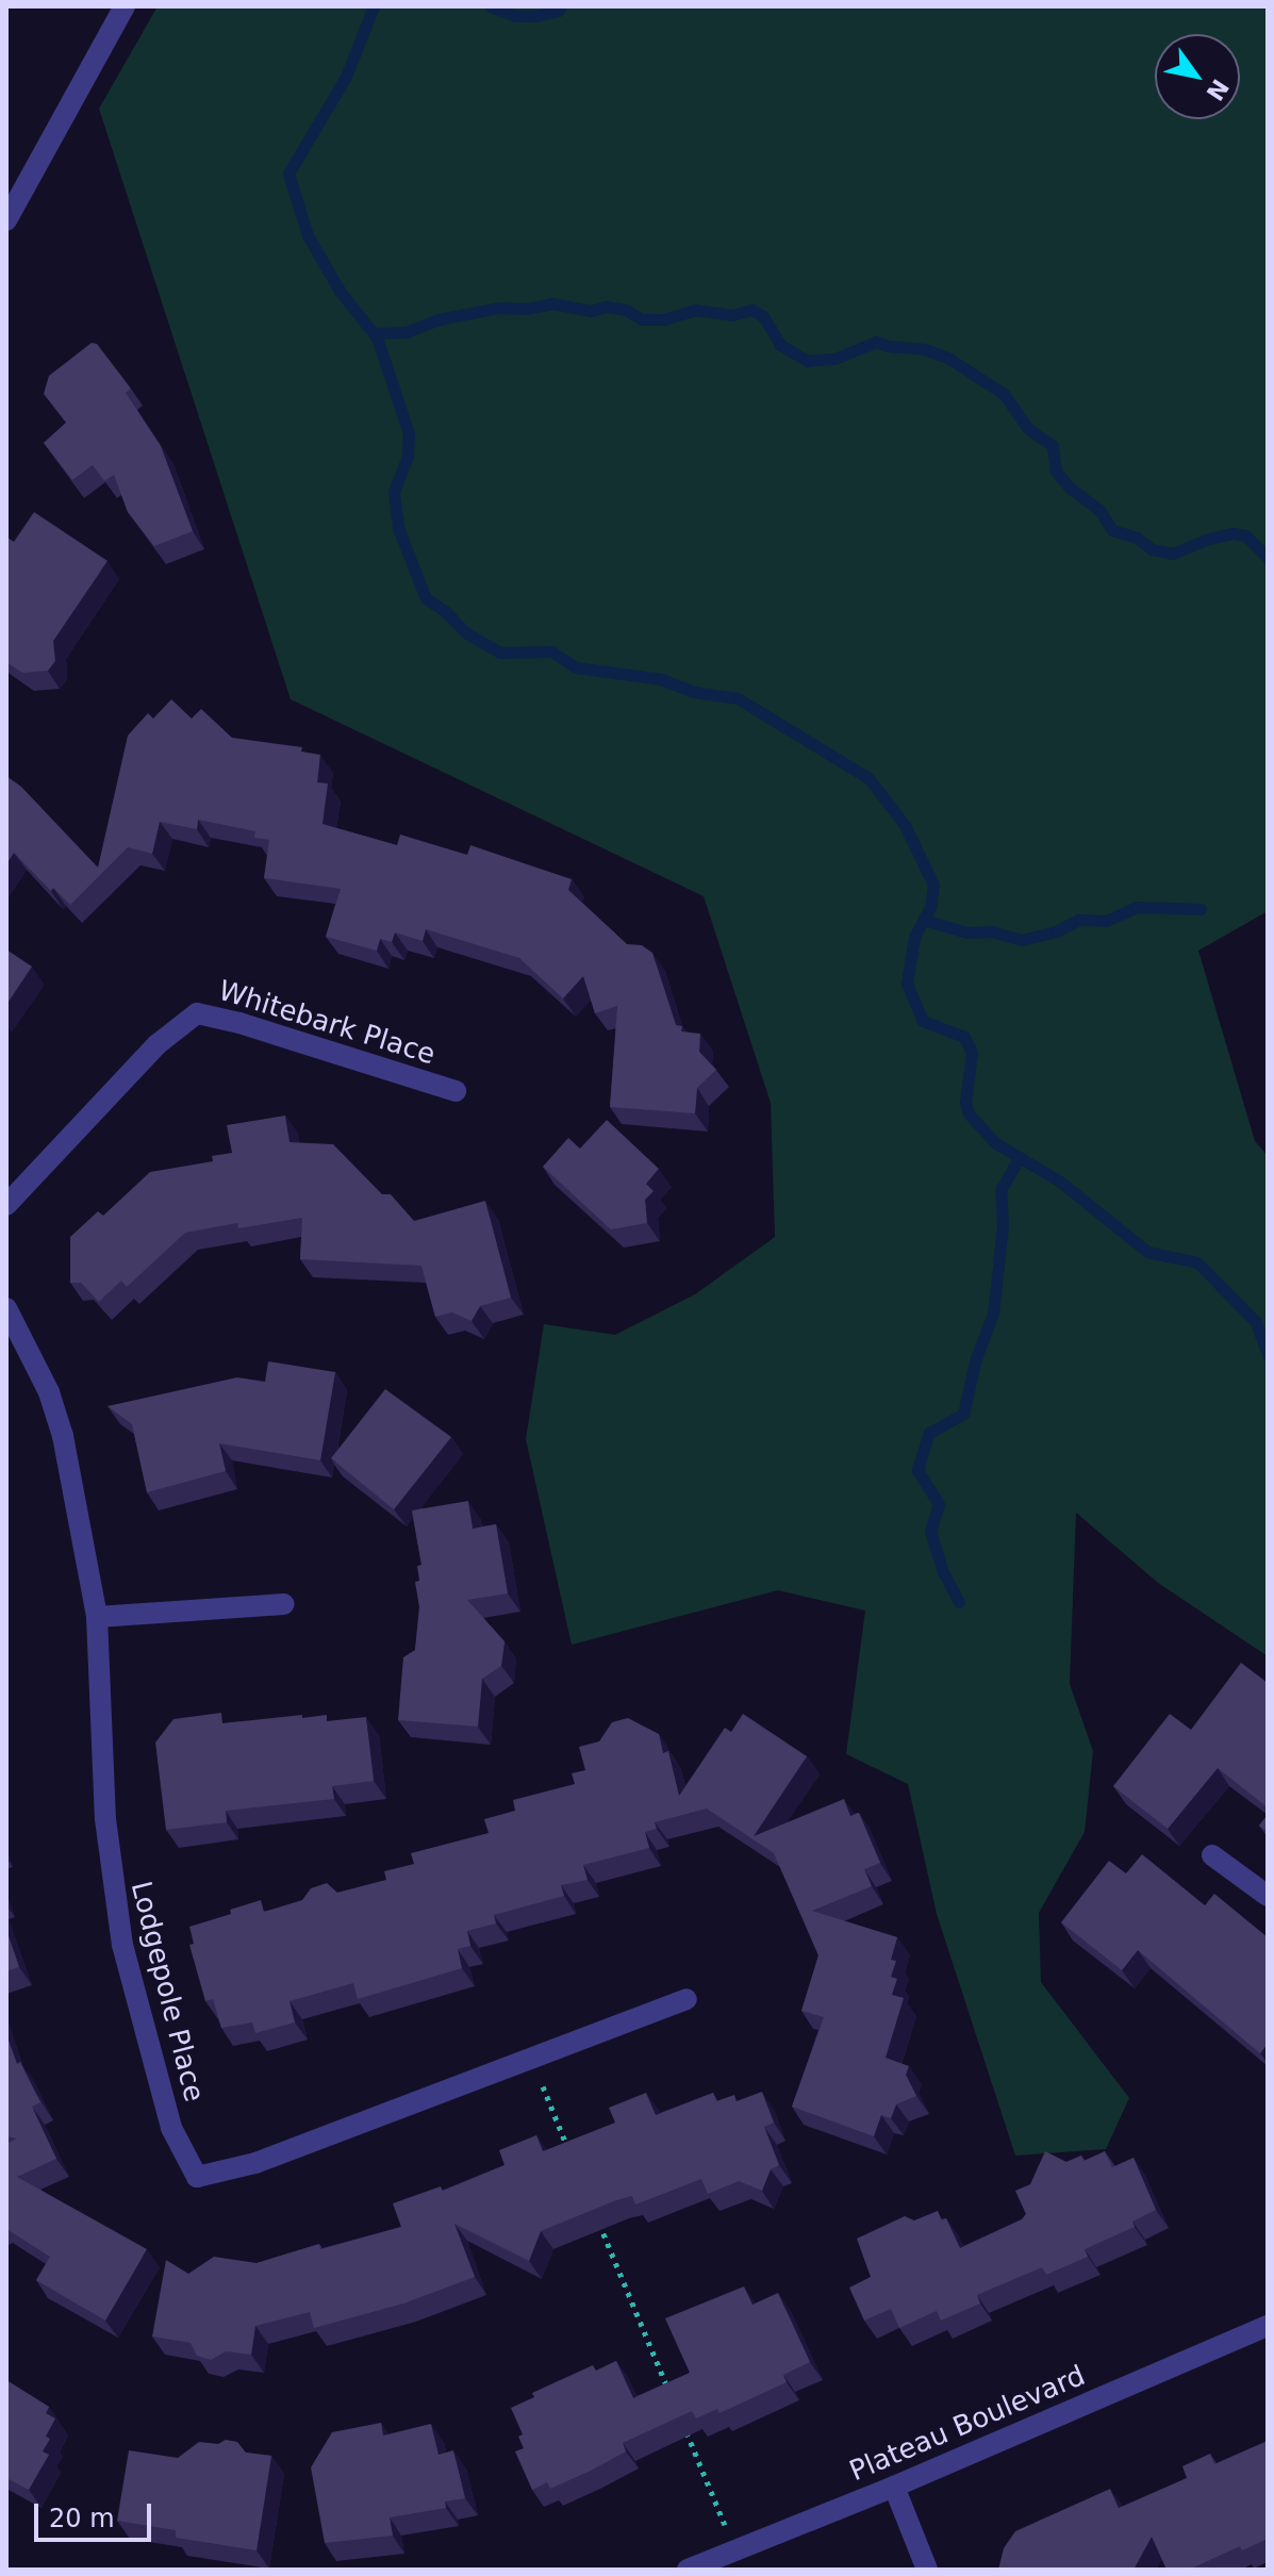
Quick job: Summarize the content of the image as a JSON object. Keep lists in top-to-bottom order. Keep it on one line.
{"streets":{"street":["Whitebark Place","Lodgepole Place","Plateau Boulevard"]},"scale_bar":"20 m","north":"bottom right"}
